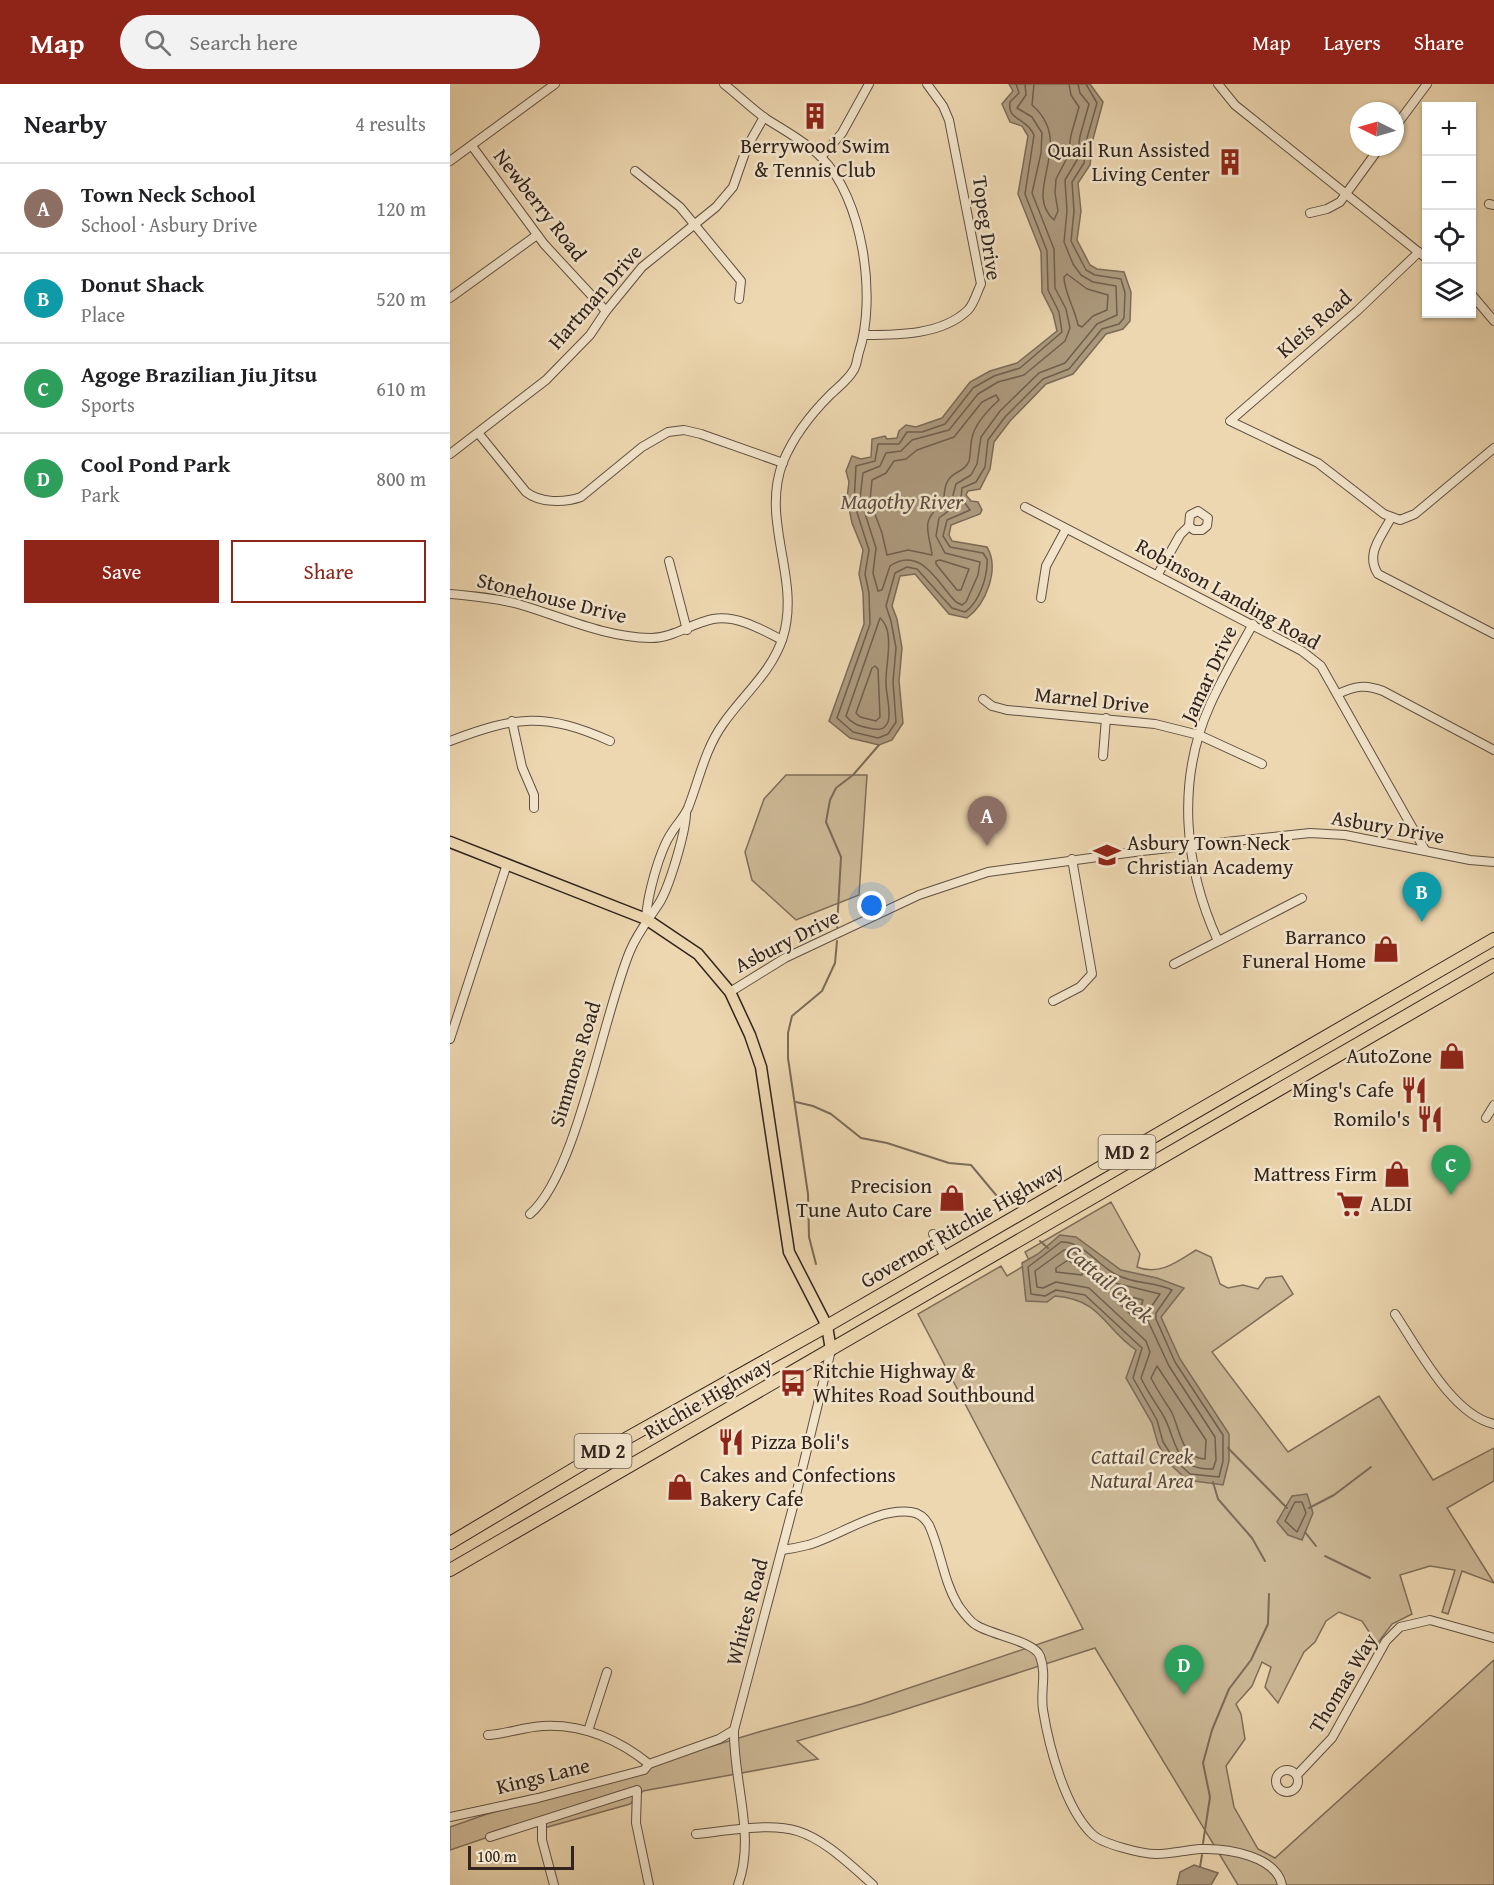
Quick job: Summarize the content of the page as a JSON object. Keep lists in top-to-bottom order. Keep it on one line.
{"streets":{"highway":["MD 2","Governor Ritchie Highway","Ritchie Highway"],"street":["Newberry Road","Topeg Drive","Hartman Drive","Kleis Road","Robinson Landing Road","Stonehouse Drive","Jamar Drive","Marnel Drive","Asbury Drive","Simmons Road","Whites Road","Thomas Way","Kings Lane"]},"crossings":[["Newberry Road","Hartman Drive"],["Robinson Landing Road","Jamar Drive"],["Robinson Landing Road","Asbury Drive"],["Jamar Drive","Marnel Drive"],["Jamar Drive","Asbury Drive"],["Governor Ritchie Highway","Ritchie Highway"],["Governor Ritchie Highway","Whites Road"],["Ritchie Highway","Whites Road"],["Whites Road","Kings Lane"]],"water":["Magothy River","Cattail Creek"],"parks":["Cattail Creek Natural Area"],"places":{"building":["Berrywood Swim & Tennis Club","Quail Run Assisted Living Center"],"school or university":["Asbury Town Neck Christian Academy"],"shop":["Barranco Funeral Home","AutoZone","Mattress Firm","Precision Tune Auto Care","Cakes and Confections Bakery Cafe"],"restaurant":["Ming's Cafe","Romilo's","Pizza Boli's"],"supermarket":["ALDI"],"bus stop":["Ritchie Highway & Whites Road Southbound"]},"scale_bar":"100 m","north":"left","page":{"header":"Map","search":"Search here","nav":["Map","Layers","Share"],"heading":["Nearby","4 results"],"map_buttons":["+","−"],"list":[{"mark":"A","name":"Town Neck School","note":"School · Asbury Drive","value":"120 m"},{"mark":"B","name":"Donut Shack","note":"Place","value":"520 m"},{"mark":"C","name":"Agoge Brazilian Jiu Jitsu","note":"Sports","value":"610 m"},{"mark":"D","name":"Cool Pond Park","note":"Park","value":"800 m"}],"buttons":["Save","Share"],"pins":["A","B","C","D"],"scale":"100 m"}}
